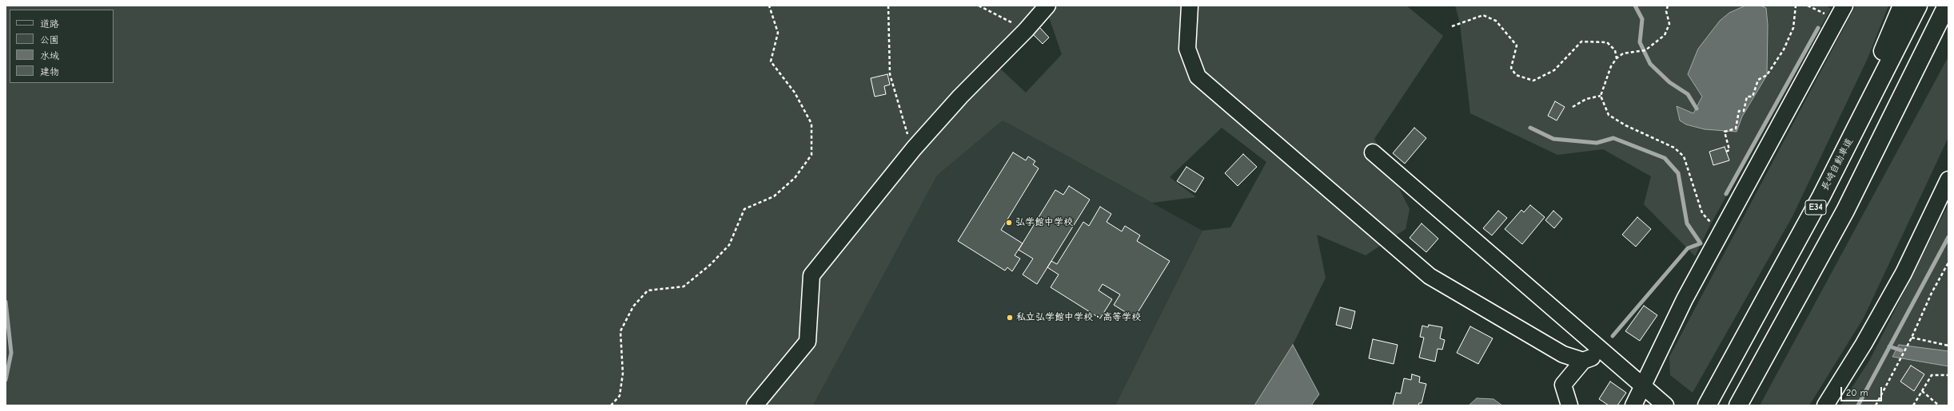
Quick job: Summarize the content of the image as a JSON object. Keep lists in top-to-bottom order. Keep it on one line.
{"streets":{"highway":["長崎自動車道","E34"]},"places":["弘学館中学校","私立弘学館中学校・高等学校"],"legend":["道路","公園","水域","建物"],"scale_bar":"20 m"}
